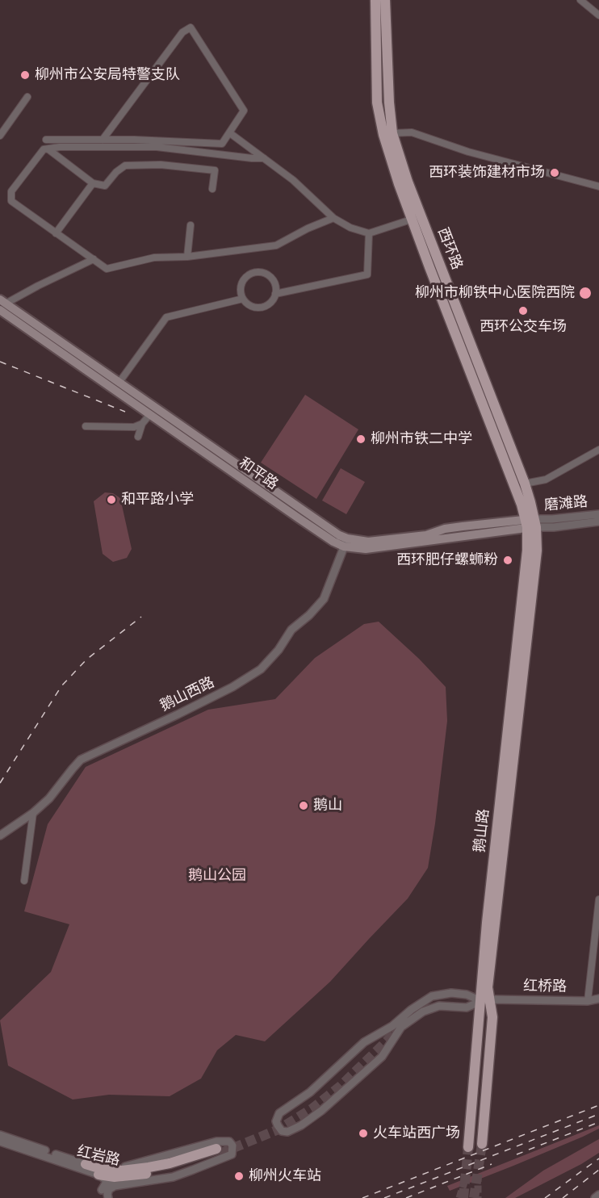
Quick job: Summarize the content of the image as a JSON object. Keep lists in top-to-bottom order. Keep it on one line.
{"streets":{"main road":["西环路","和平路","鹅山路","红岩路"],"street":["磨滩路","鹅山西路","红桥路"]},"crossings":[["西环路","和平路"],["西环路","磨滩路"],["西环路","鹅山路"],["和平路","磨滩路"],["和平路","鹅山西路"],["和平路","鹅山路"],["磨滩路","鹅山路"],["鹅山路","红桥路"]],"parks":["鹅山公园"],"places":["柳州市公安局特警支队","西环装饰建材市场","柳州市柳铁中心医院西院","西环公交车场","柳州市铁二中学","和平路小学","西环肥仔螺蛳粉","鹅山","火车站西广场","柳州火车站"]}
